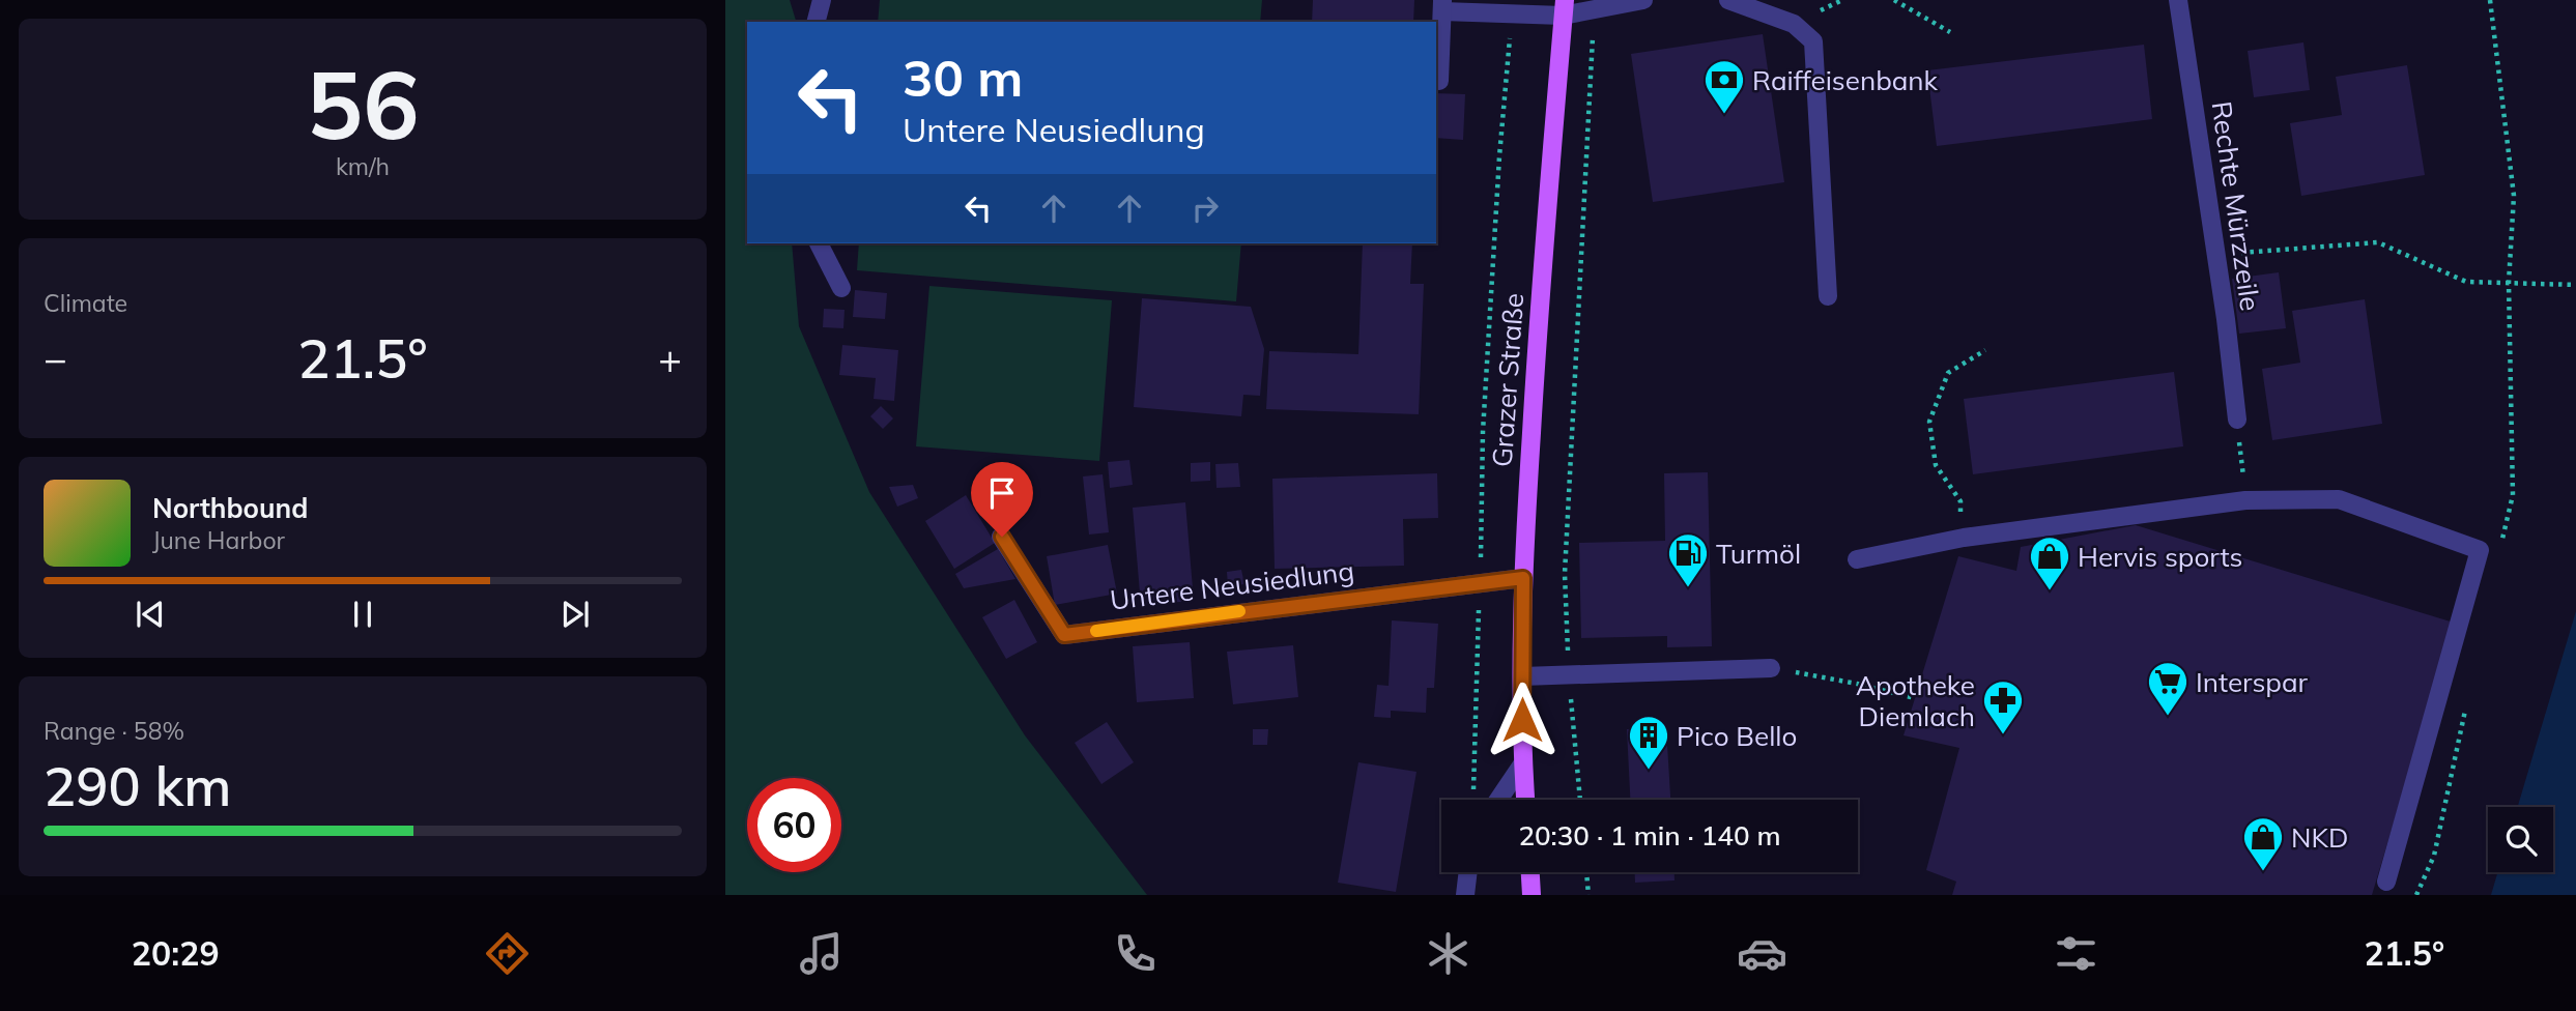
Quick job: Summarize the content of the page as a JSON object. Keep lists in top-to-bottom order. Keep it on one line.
{"streets":{"main road":["Grazer Straße"],"street":["Rechte Mürzzeile","Untere Neusiedlung"]},"crossings":[["Grazer Straße","Untere Neusiedlung"]],"places":{"bank":["Raiffeisenbank"],"fuel station":["Turmöl"],"shop":["Hervis sports","NKD"],"supermarket":["Interspar"],"pharmacy":["Apotheke Diemlach"],"building":["Pico Bello"]},"page":{"tile":[["56","km/h"],"Climate",["Range · 58%","290 km"]],"turn":["30 m","Untere Neusiedlung"],"heat":["−","21.5°","+"],"song":["Northbound","June Harbor"],"limit":"60","trip":"20:30 · 1 min · 140 m","tabs":["20:29","21.5°"]}}
